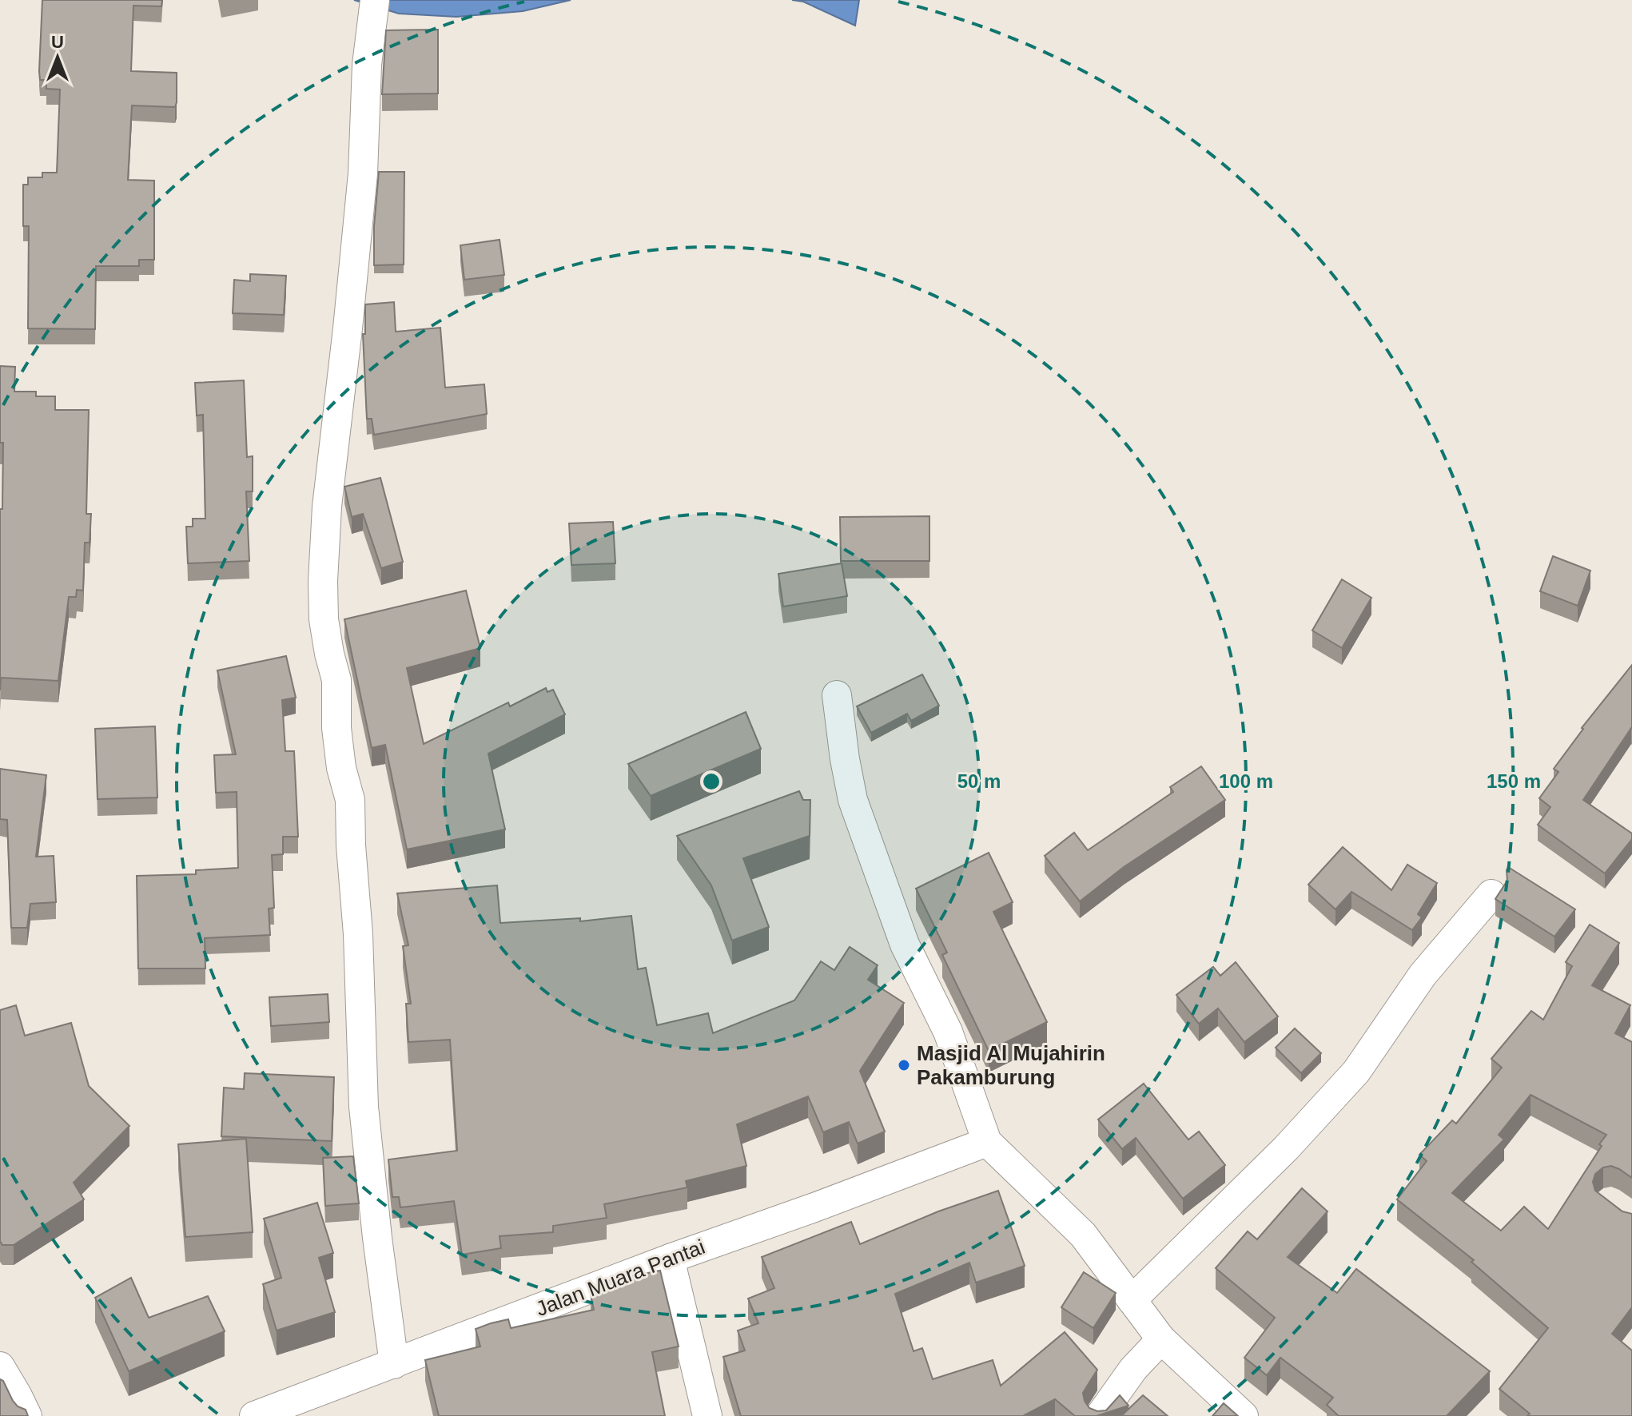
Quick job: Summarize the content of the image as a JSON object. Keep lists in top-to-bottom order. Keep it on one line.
{"streets":{"street":["Jalan Muara Pantai"]},"places":["Masjid Al Mujahirin Pakamburung"],"north":"top","rings":["50 m","100 m","150 m"]}
